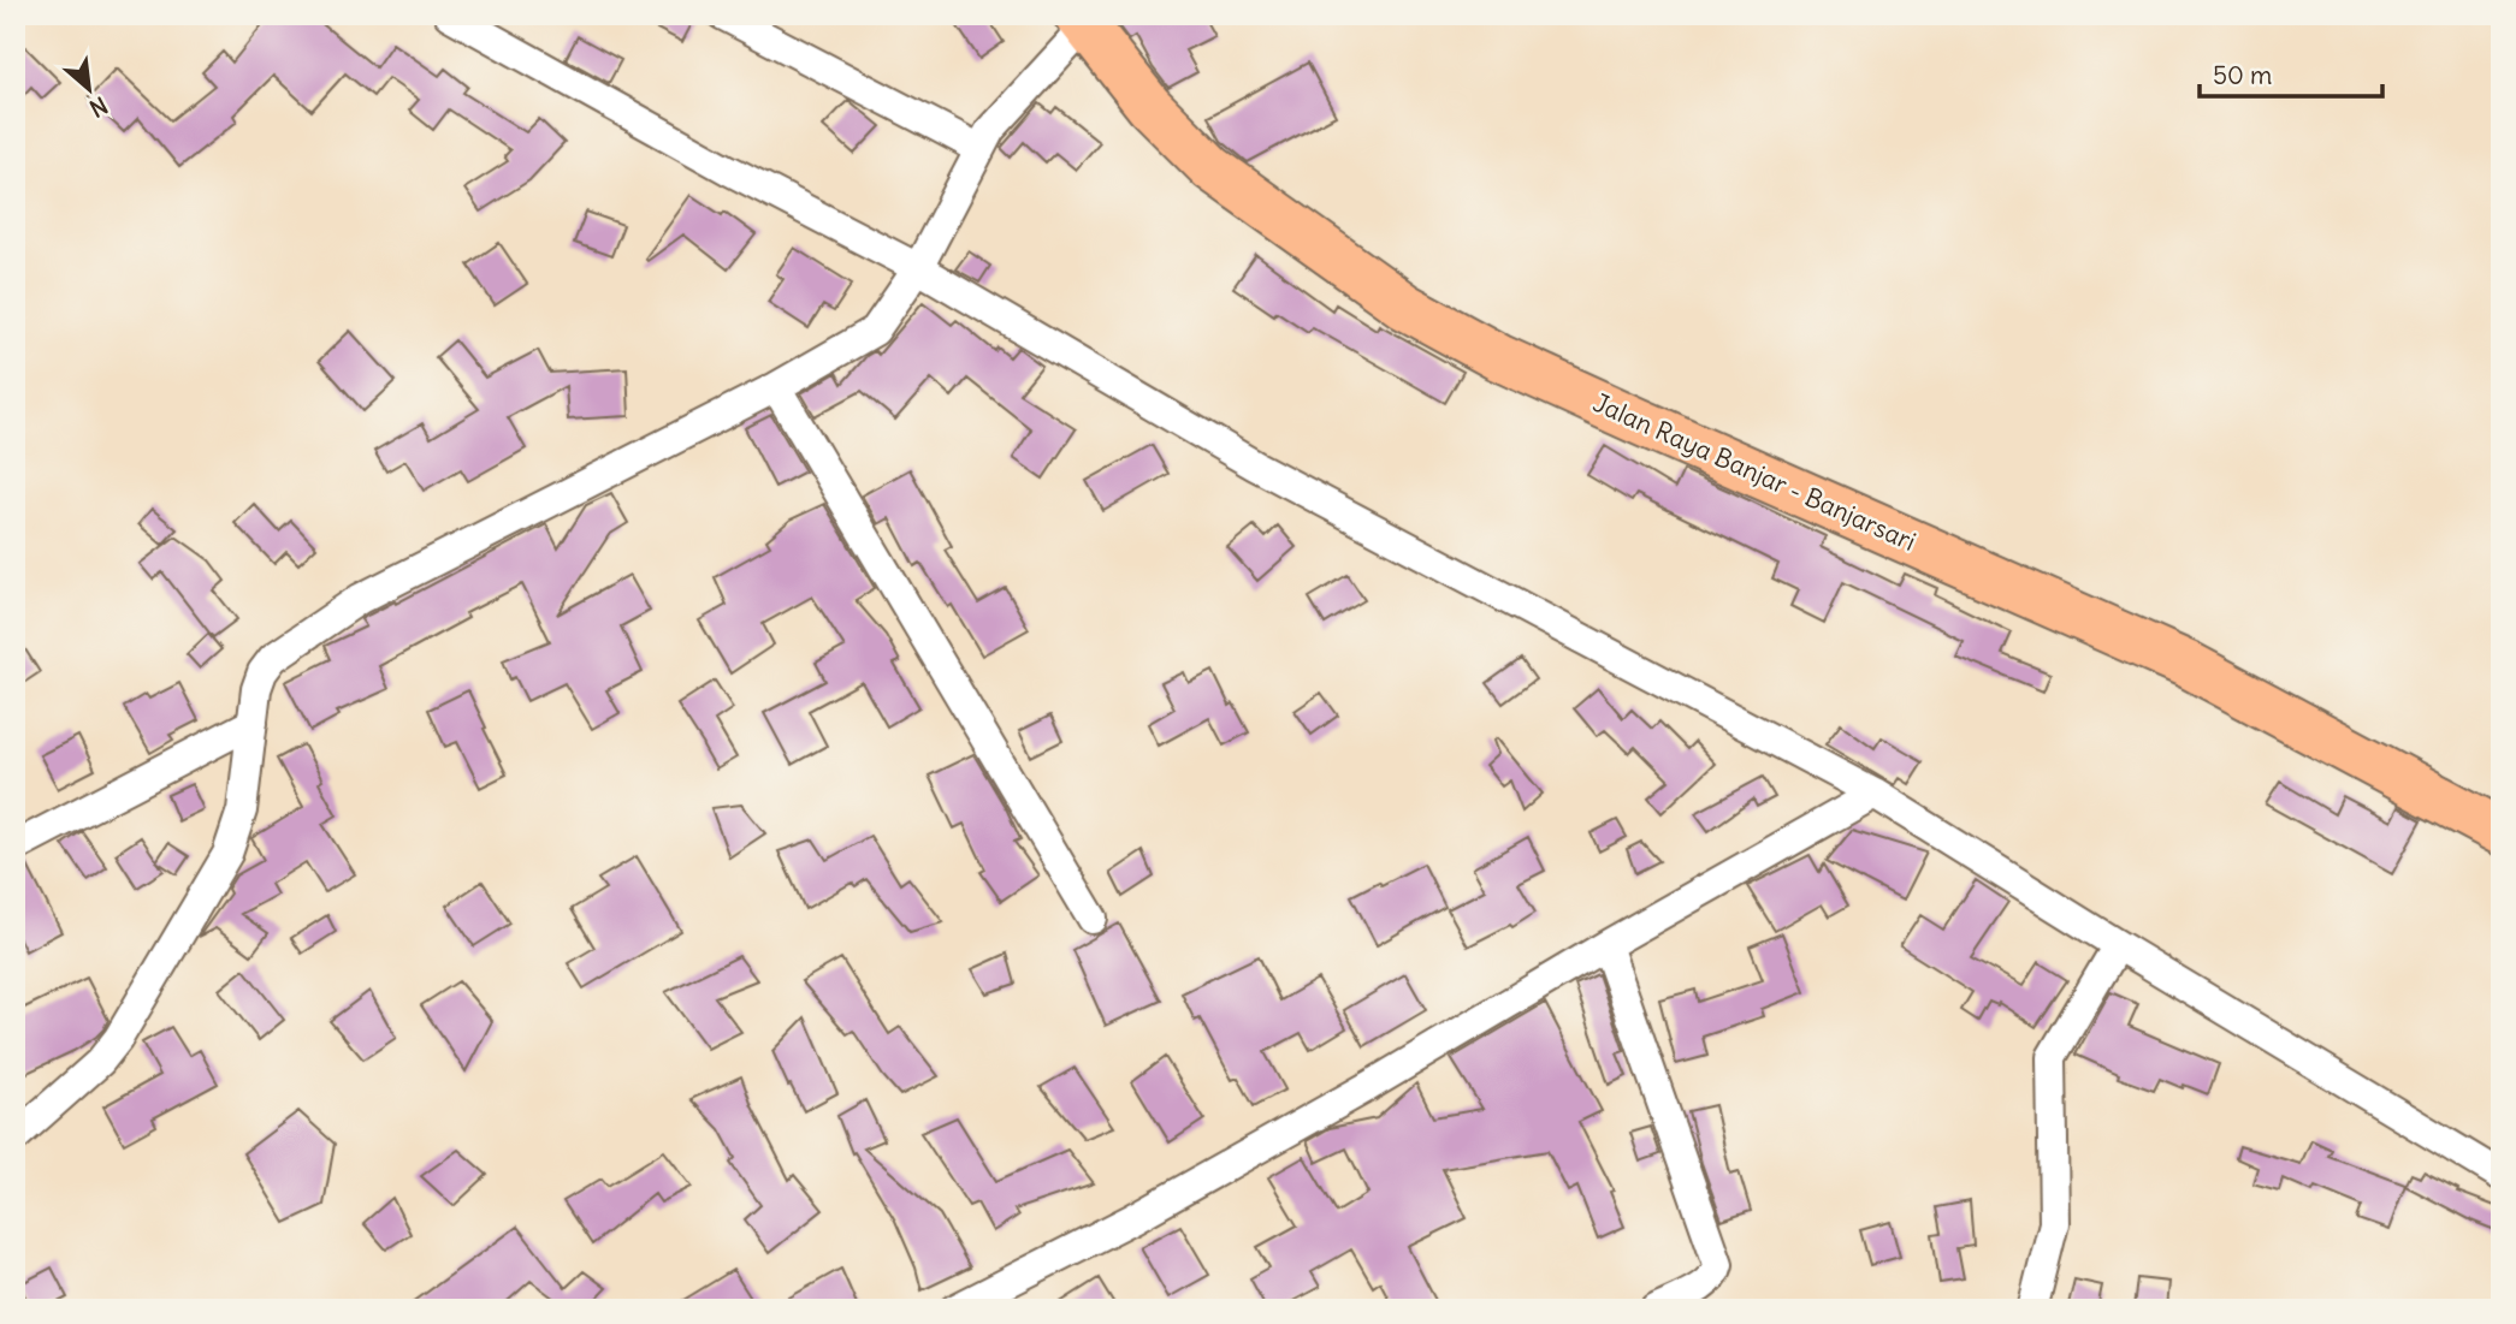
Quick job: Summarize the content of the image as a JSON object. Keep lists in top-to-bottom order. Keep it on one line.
{"streets":{"highway":["Jalan Raya Banjar - Banjarsari"]},"scale_bar":"50 m","north":"bottom right"}
